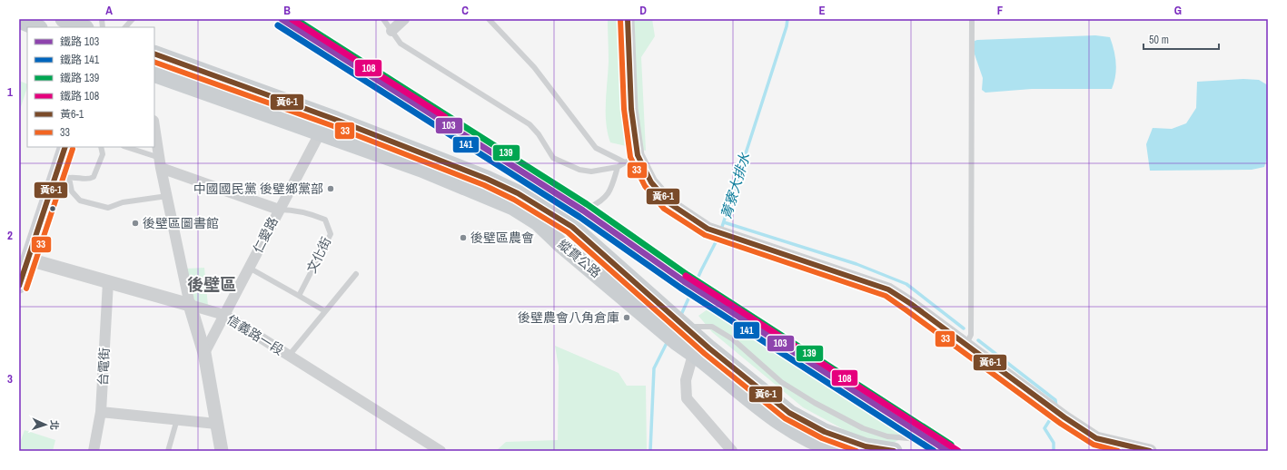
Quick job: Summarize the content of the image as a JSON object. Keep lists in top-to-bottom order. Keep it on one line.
{"streets":{"main road":["縱貫公路"],"street":["仁愛路","文化街","信義路一段","台電街"]},"crossings":[["仁愛路","文化街"],["仁愛路","縱貫公路"],["仁愛路","信義路一段"],["信義路一段","台電街"]],"districts":["後壁區"],"water":["菁寮大排水"],"places":["中國國民黨 後壁鄉黨部","後壁區圖書館","後壁區農會","後壁農會八角倉庫"],"lines":["rail line 103","rail line 139","rail line 108","transit line 黃6-1","transit line 33","rail line 141"],"legend":["鐵路 103","鐵路 141","鐵路 139","鐵路 108","黃6-1","33"],"scale_bar":"50 m","north":"right","grid":{"columns":["A","B","C","D","E","F","G"],"rows":["1","2","3"]}}
